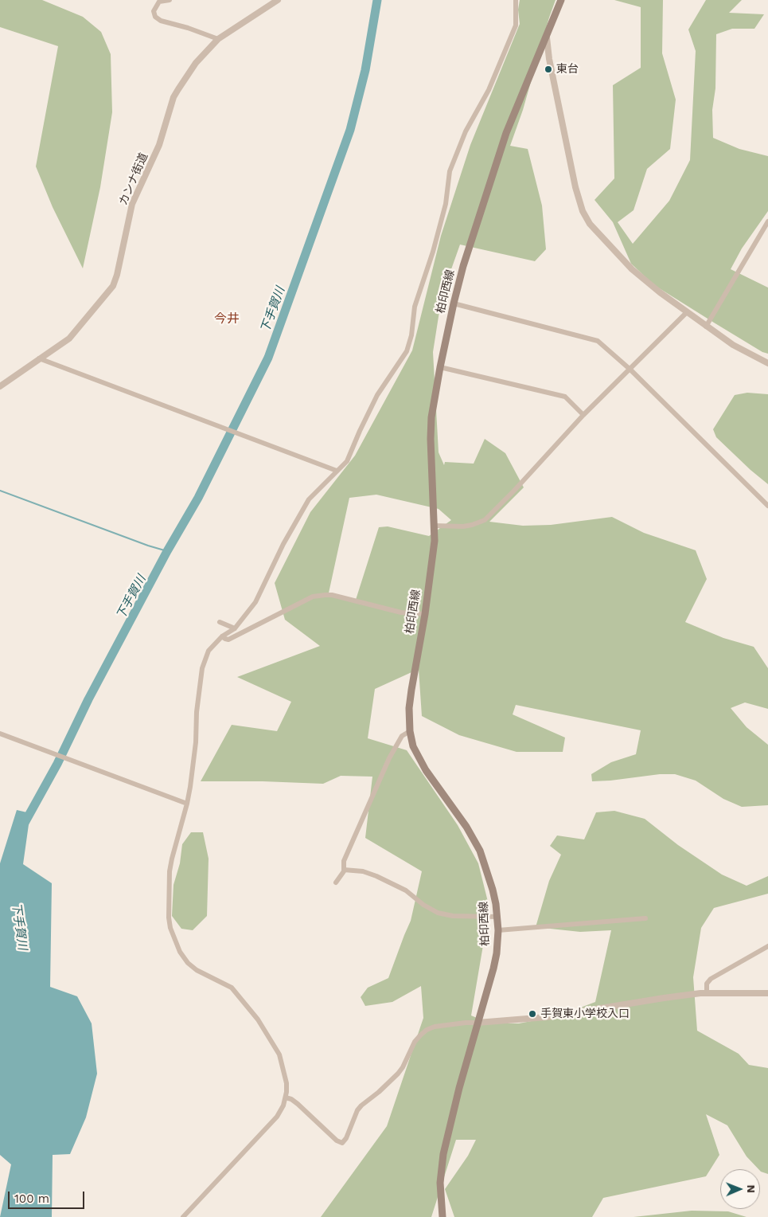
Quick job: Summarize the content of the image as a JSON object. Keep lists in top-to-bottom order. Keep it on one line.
{"streets":{"main road":["柏印西線"],"street":["カンナ街道"]},"districts":["今井"],"water":["下手賀川"],"places":["東台","手賀東小学校入口"],"scale_bar":"100 m","north":"right"}
